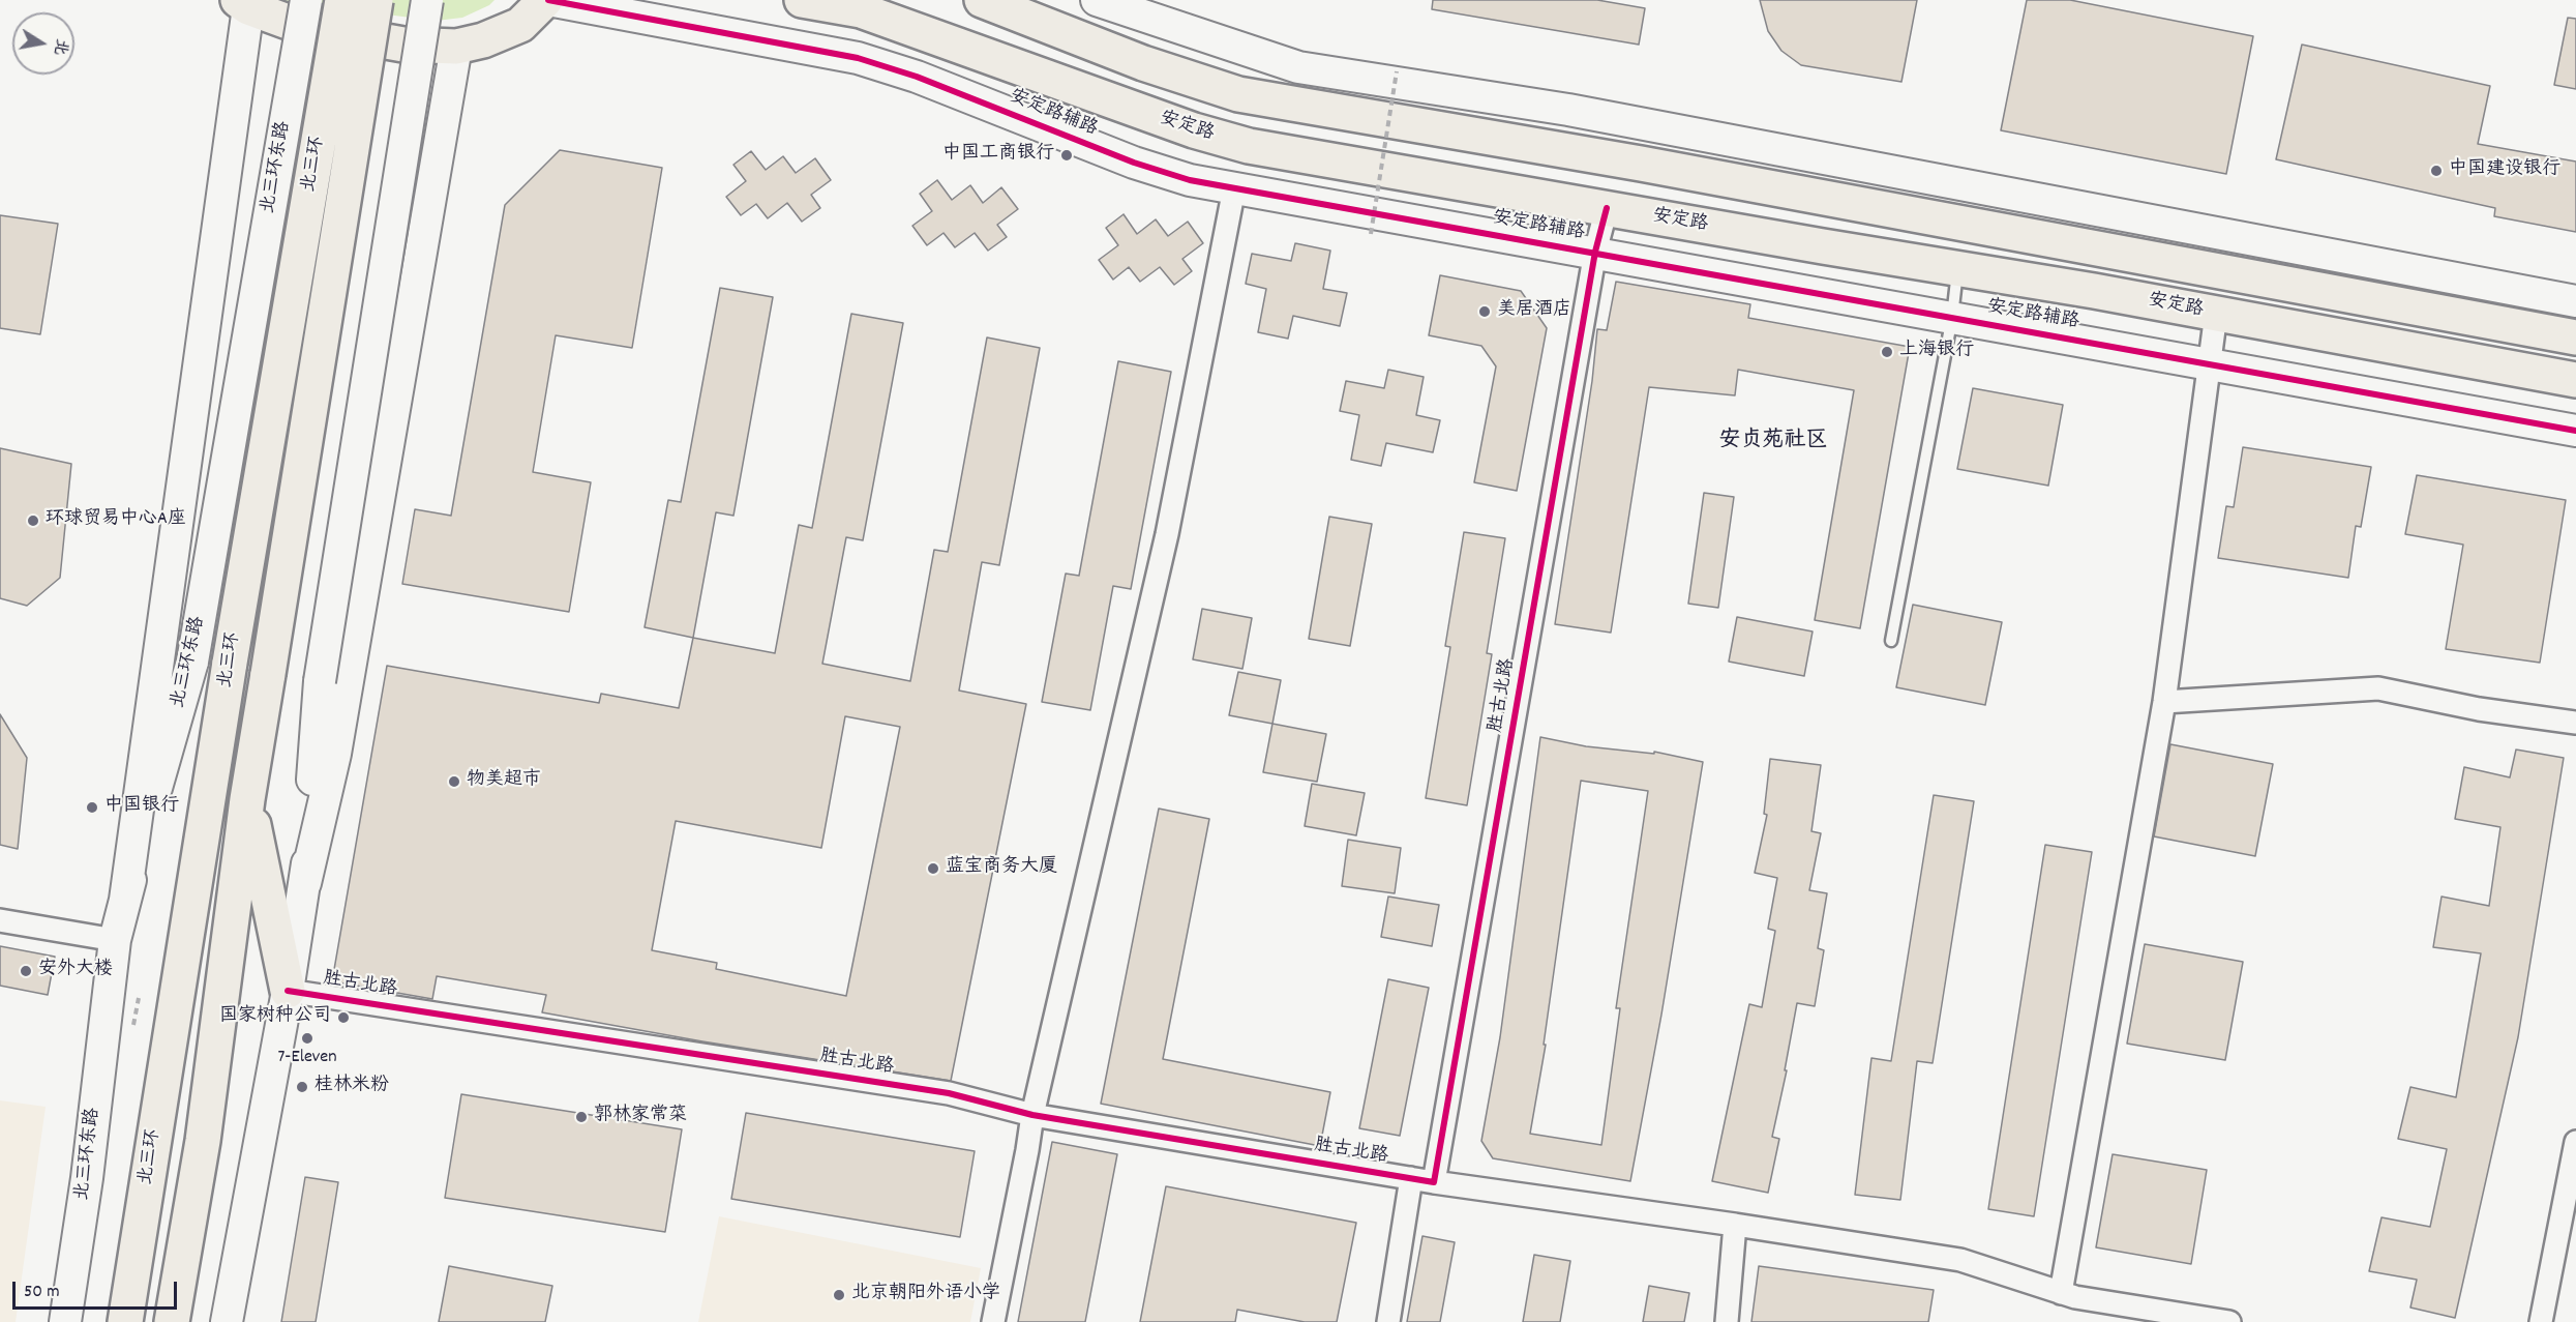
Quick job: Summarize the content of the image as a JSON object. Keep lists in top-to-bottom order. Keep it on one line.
{"streets":{"main road":["安定路","北三环"],"street":["安定路辅路","北三环东路","胜古北路"]},"crossings":[["安定路辅路","胜古北路"],["安定路","胜古北路"]],"districts":["安贞苑社区"],"places":["中国工商银行","中国建设银行","美居酒店","上海银行","环球贸易中心A座","物美超市","中国银行","蓝宝商务大厦","安外大楼","国家树种公司","7-Eleven","桂林米粉","郭林家常菜","北京朝阳外语小学"],"scale_bar":"50 m","north":"right"}
